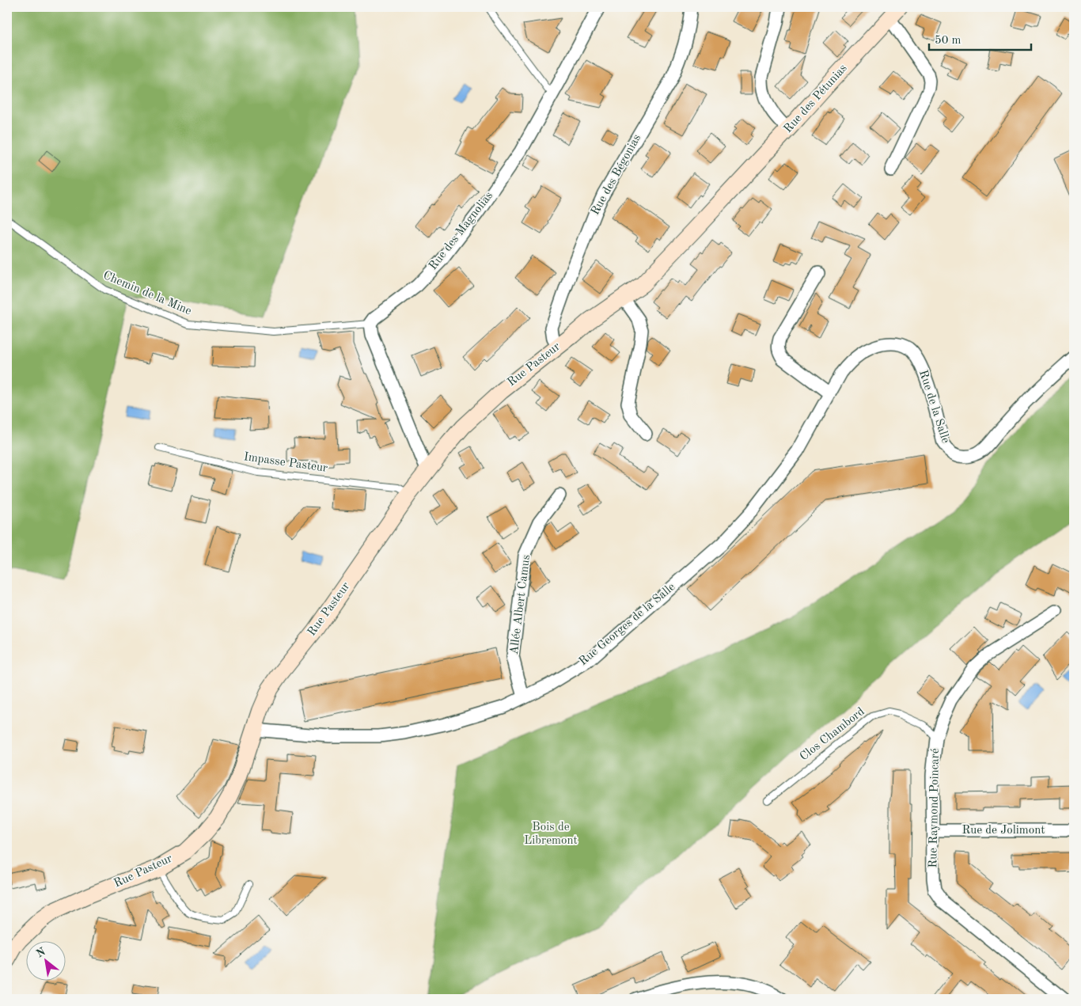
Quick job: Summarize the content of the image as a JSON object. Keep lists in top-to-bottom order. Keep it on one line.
{"streets":{"street":["Rue des Pétunias","Rue des Bégonias","Rue des Magnolias","Rue Pasteur","Rue de la Salle","Allée Albert Camus","Rue Georges de la Salle","Rue Raymond Poincaré","Rue de Jolimont"],"lane":["Chemin de la Mine","Impasse Pasteur","Clos Chambord"]},"crossings":[["Rue des Pétunias","Rue Pasteur"],["Rue des Bégonias","Rue Pasteur"],["Rue des Magnolias","Chemin de la Mine"],["Rue Pasteur","Impasse Pasteur"],["Rue Pasteur","Rue Georges de la Salle"],["Rue de la Salle","Rue Georges de la Salle"],["Allée Albert Camus","Rue Georges de la Salle"],["Clos Chambord","Rue Raymond Poincaré"],["Rue Raymond Poincaré","Rue de Jolimont"]],"parks":["Bois de Libremont"],"scale_bar":"50 m","north":"top left"}
